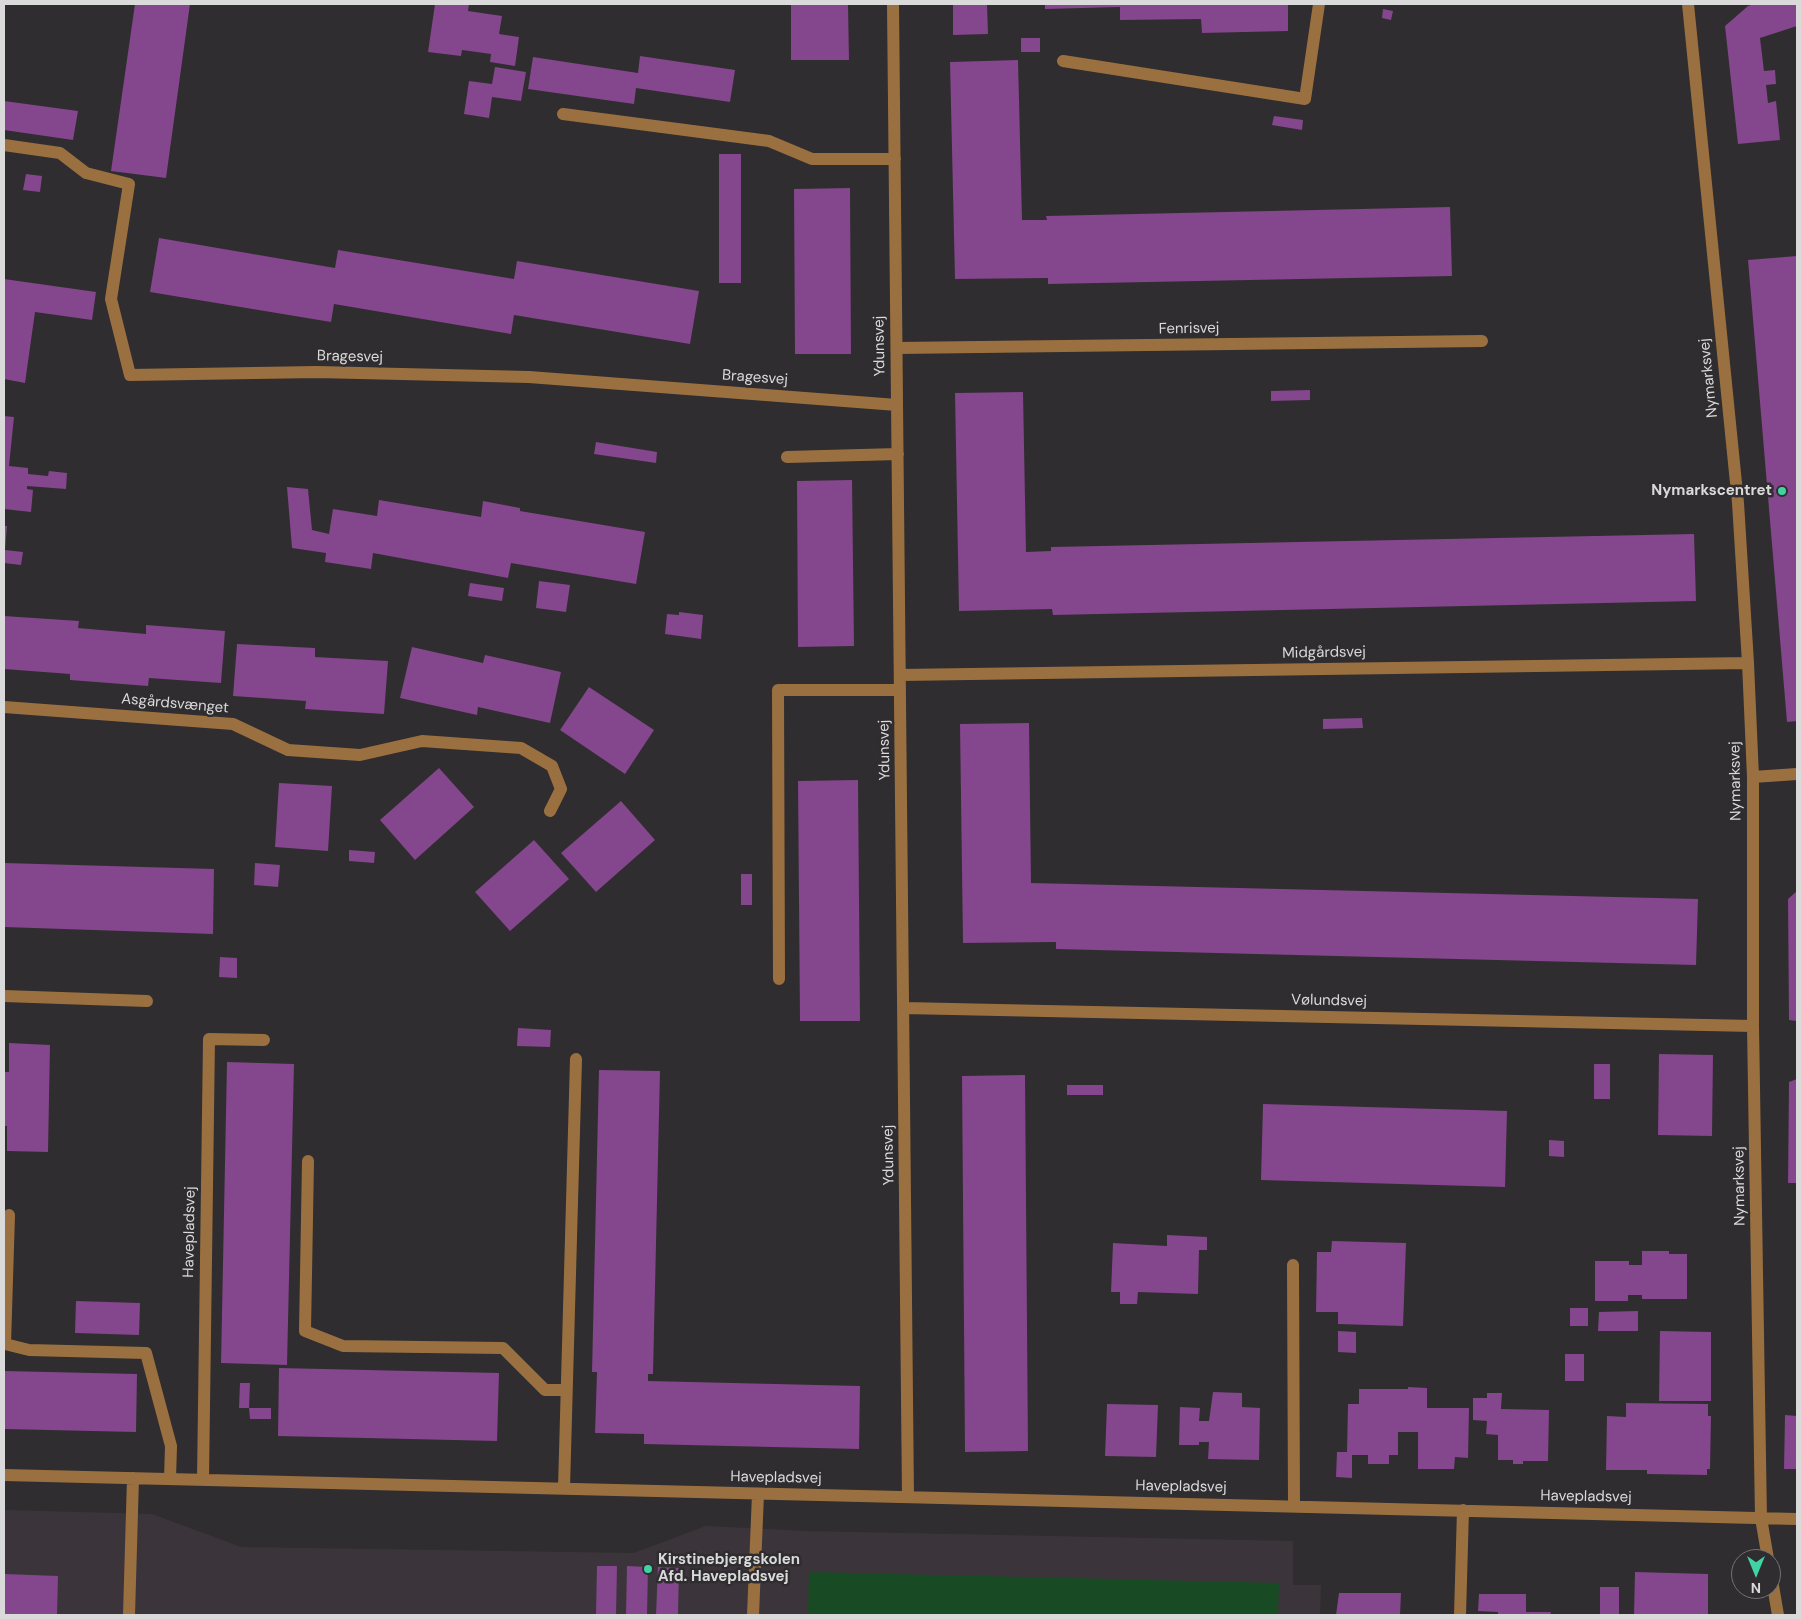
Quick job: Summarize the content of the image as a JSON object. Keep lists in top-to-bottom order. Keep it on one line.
{"streets":{"street":["Fenrisvej","Ydunsvej","Bragesvej","Nymarksvej","Midgårdsvej","Asgårdsvænget","Vølundsvej","Havepladsvej"]},"crossings":[["Fenrisvej","Ydunsvej"],["Ydunsvej","Bragesvej"],["Ydunsvej","Midgårdsvej"],["Ydunsvej","Vølundsvej"],["Ydunsvej","Havepladsvej"],["Nymarksvej","Midgårdsvej"],["Nymarksvej","Vølundsvej"],["Nymarksvej","Havepladsvej"]],"places":["Nymarkscentret","Kirstinebjergskolen Afd. Havepladsvej"],"north":"bottom"}
